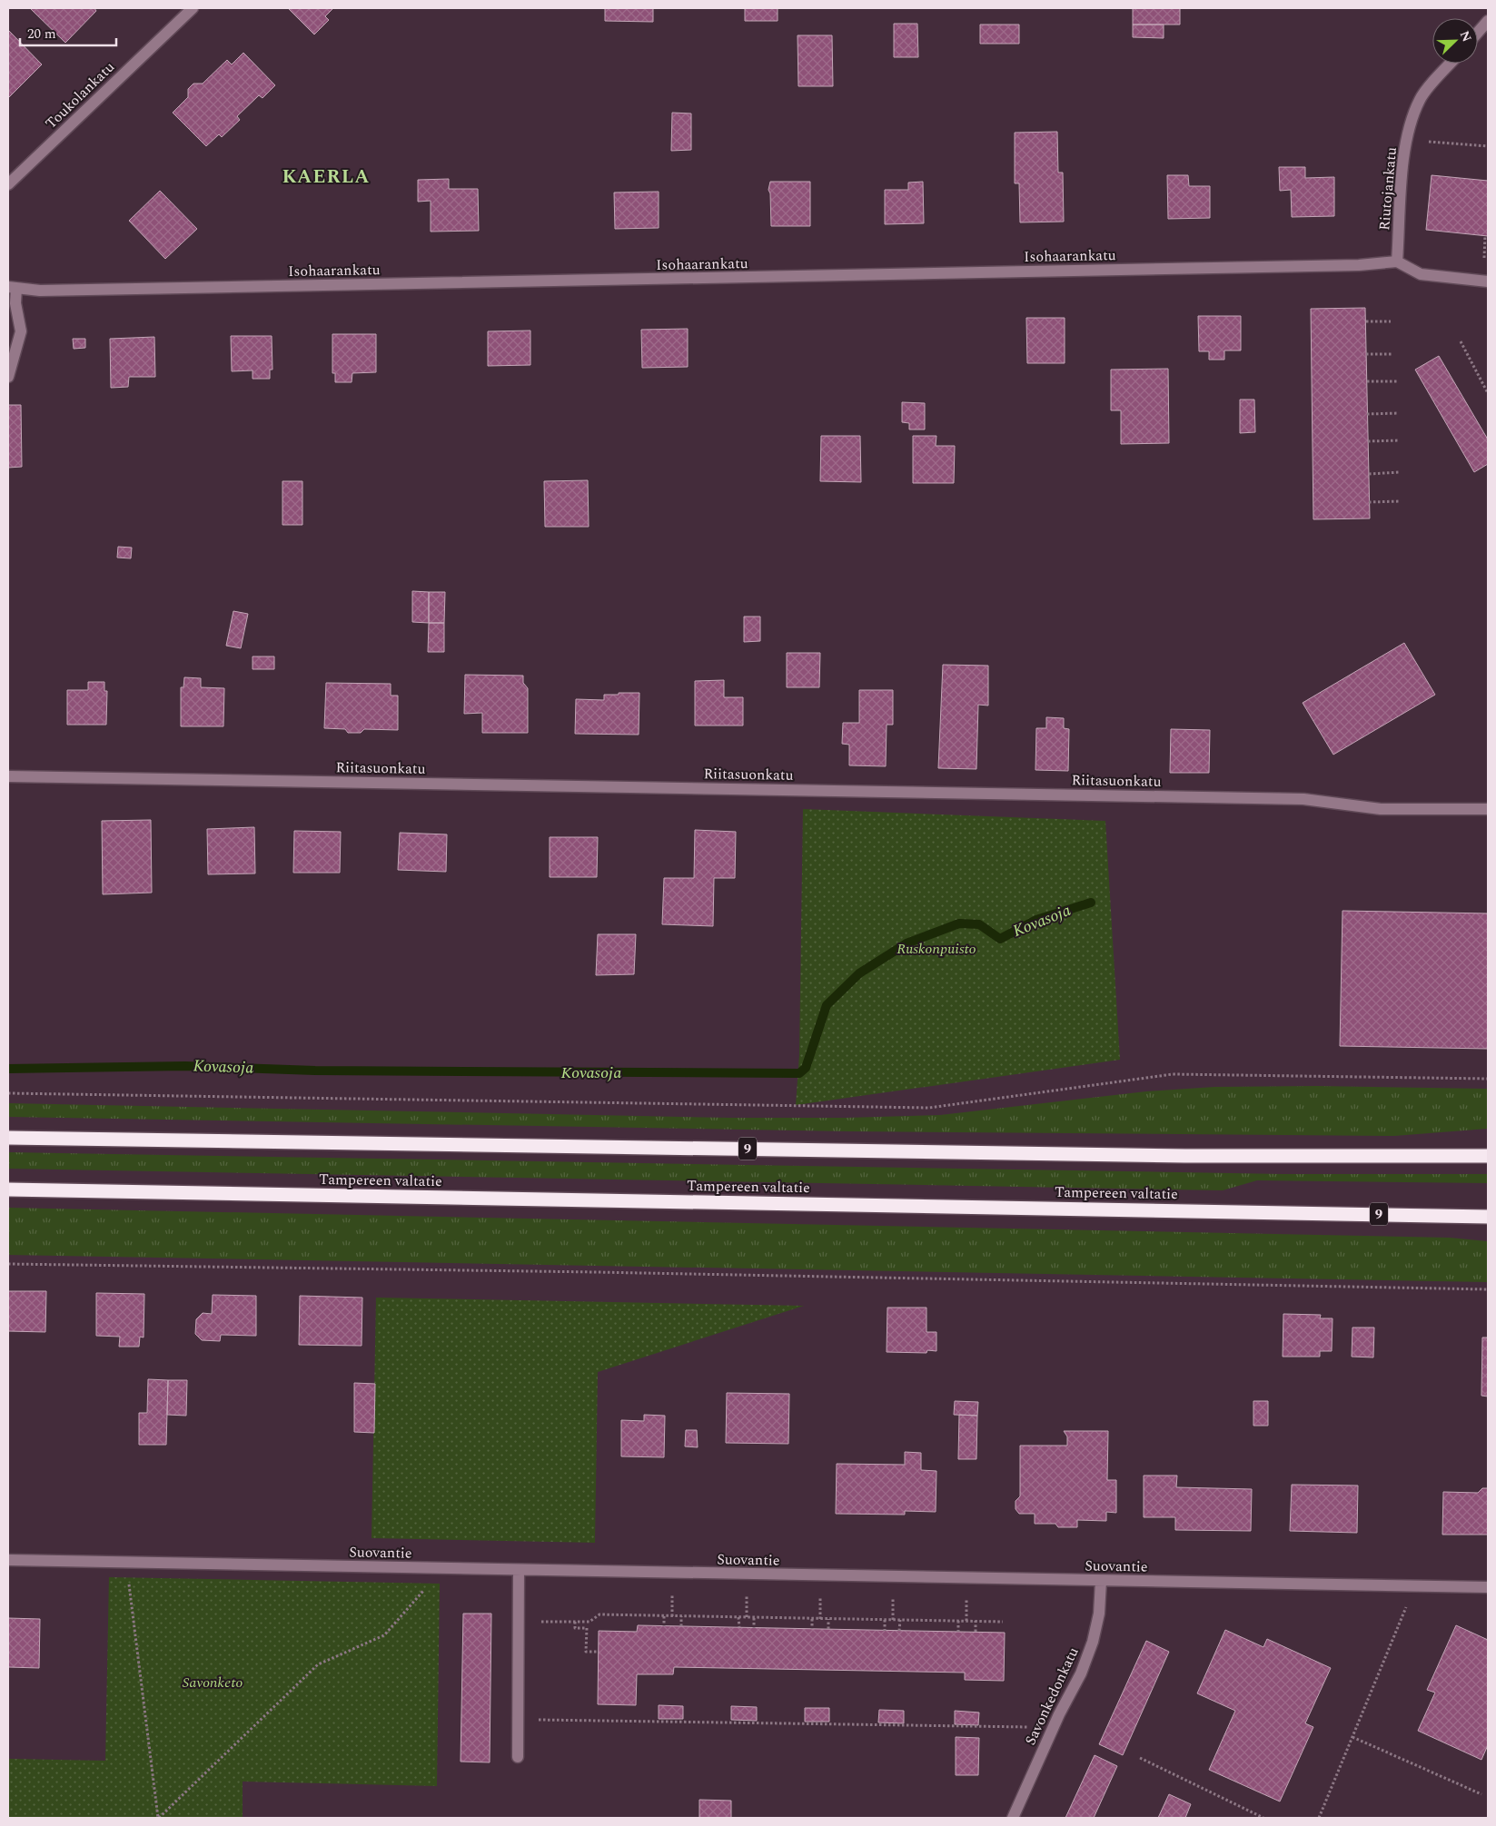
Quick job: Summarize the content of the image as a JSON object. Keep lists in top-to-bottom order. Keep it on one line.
{"streets":{"highway":["9","Tampereen valtatie"],"street":["Toukolankatu","Riutojankatu","Isohaarankatu","Riitasuonkatu","Suovantie","Savonkedonkatu"]},"crossings":[["Riutojankatu","Isohaarankatu"],["Suovantie","Savonkedonkatu"]],"districts":["KAERLA"],"water":["Kovasoja"],"parks":["Ruskonpuisto","Savonketo"],"scale_bar":"20 m","north":"top right"}
